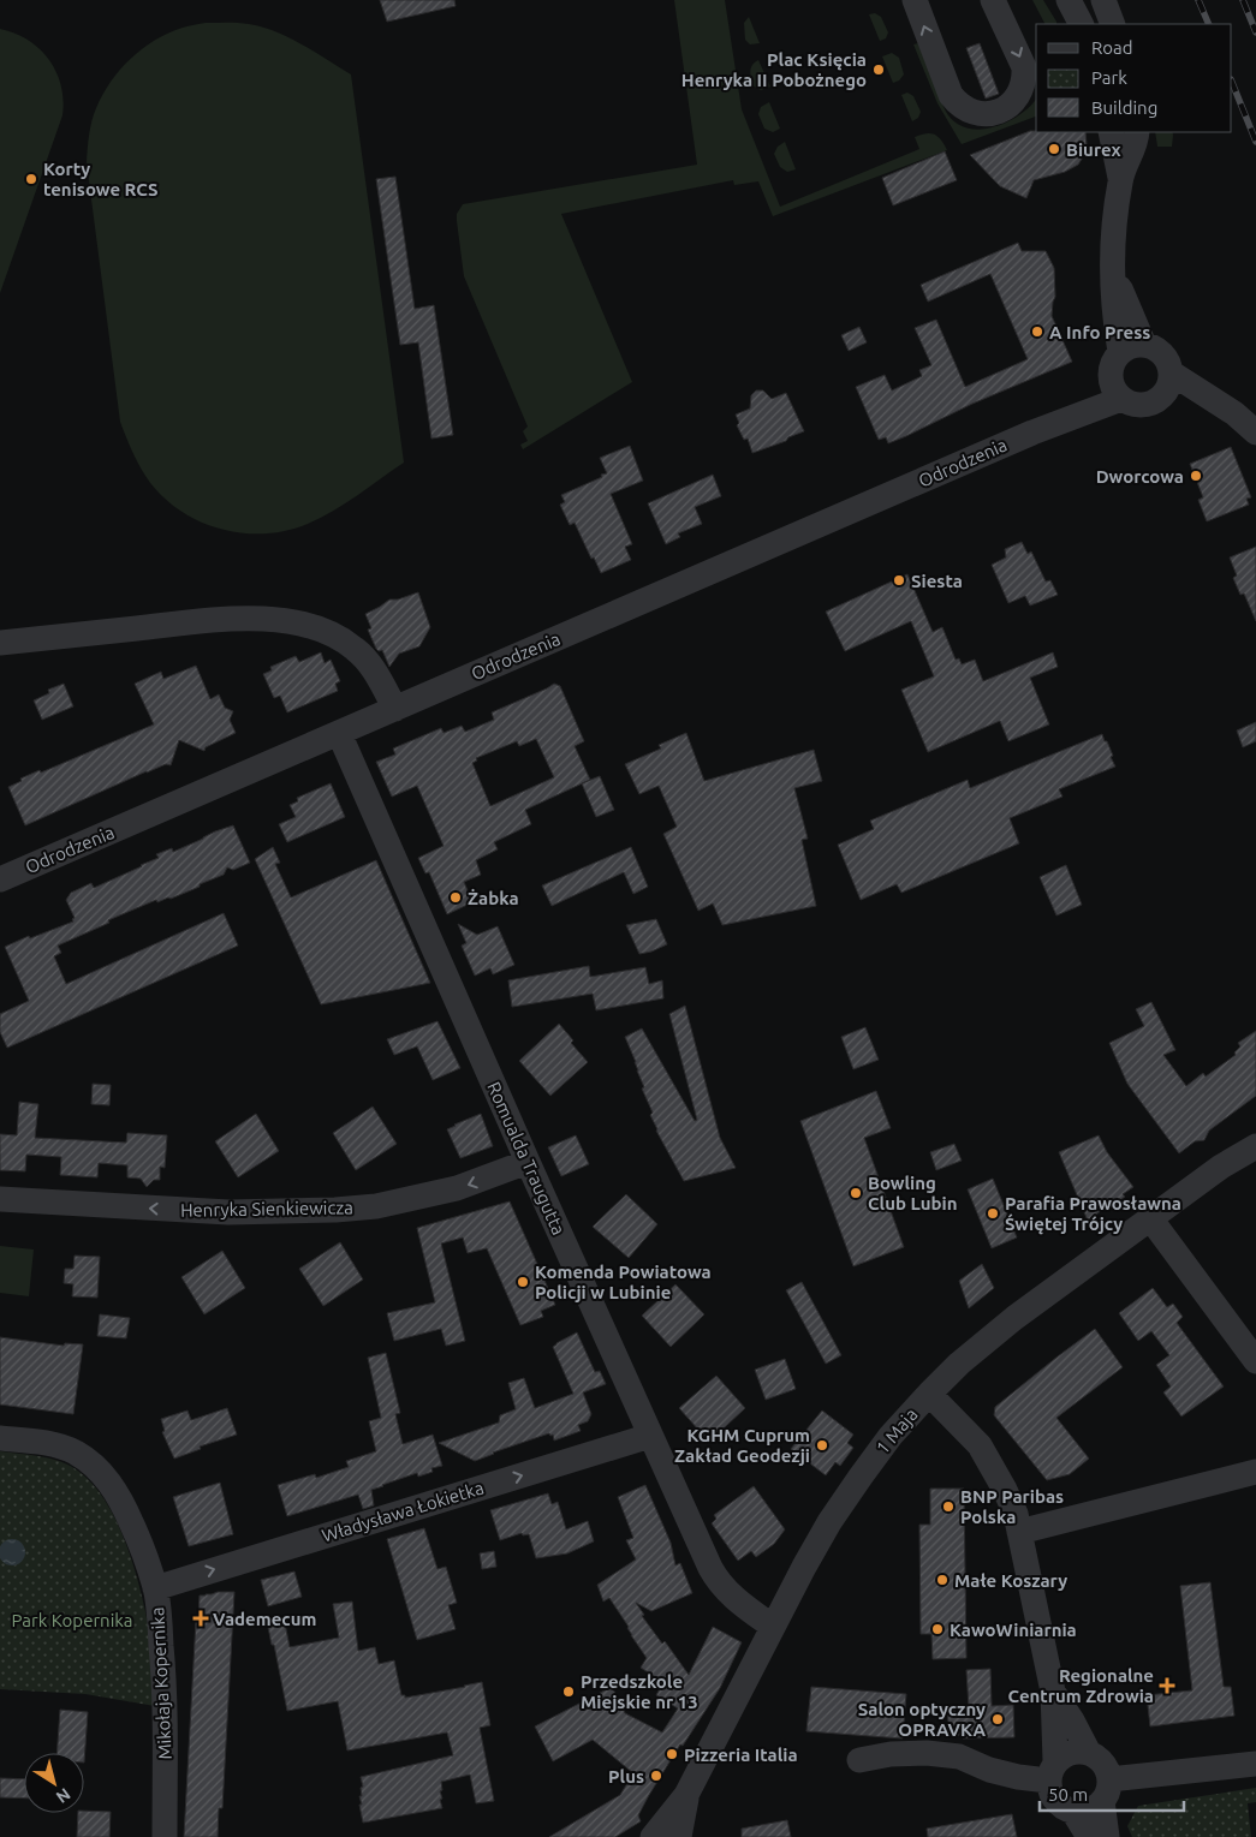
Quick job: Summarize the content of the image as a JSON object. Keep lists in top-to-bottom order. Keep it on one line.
{"streets":{"street":["Odrodzenia","Romualda Traugutta","Henryka Sienkiewicza","1 Maja","Władysława Łokietka","Mikołaja Kopernika"]},"crossings":[["Odrodzenia","Romualda Traugutta"],["Romualda Traugutta","Henryka Sienkiewicza"],["Romualda Traugutta","1 Maja"],["Romualda Traugutta","Władysława Łokietka"],["Władysława Łokietka","Mikołaja Kopernika"]],"one_way":["Henryka Sienkiewicza","Władysława Łokietka"],"parks":["Park Kopernika"],"places":{"other":["Plac Księcia Henryka II Pobożnego","Biurex","Korty tenisowe RCS","A Info Press","Dworcowa","Siesta","Żabka","Bowling Club Lubin","Parafia Prawosławna Świętej Trójcy","Komenda Powiatowa Policji w Lubinie","KGHM Cuprum Zakład Geodezji","BNP Paribas Polska","Małe Koszary","KawoWiniarnia","Przedszkole Miejskie nr 13","Salon optyczny OPRAVKA","Pizzeria Italia","Plus"],"health":["Vademecum","Regionalne Centrum Zdrowia"]},"legend":["Road","Park","Building"],"scale_bar":"50 m","north":"bottom right"}
